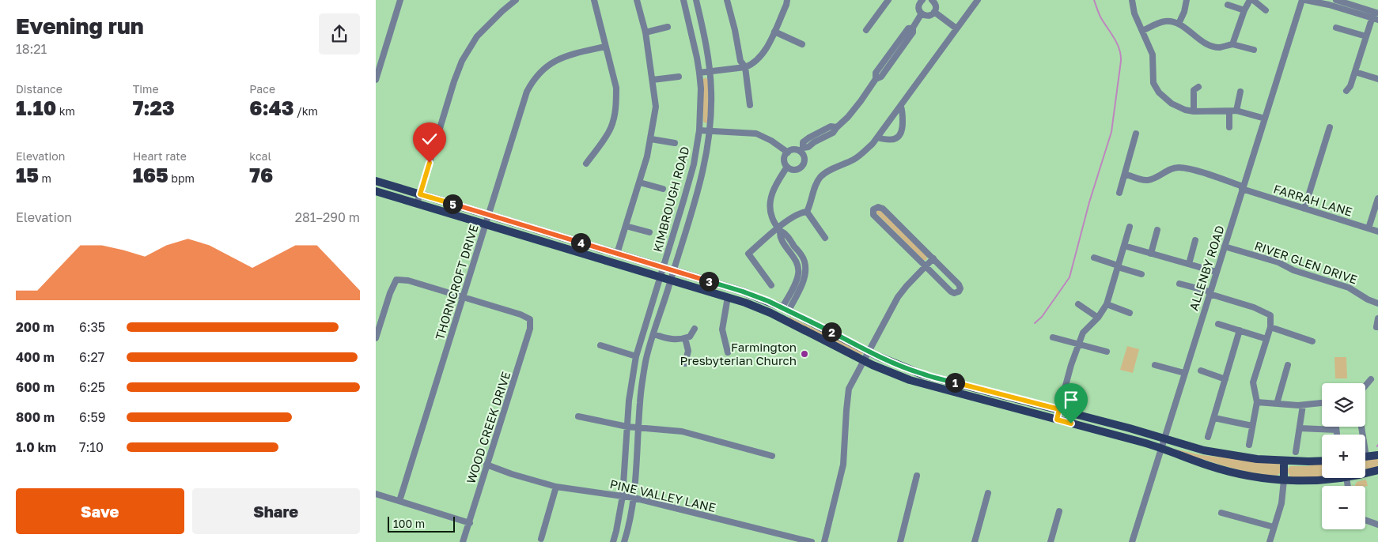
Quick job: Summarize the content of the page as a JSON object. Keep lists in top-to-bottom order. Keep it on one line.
{"streets":{"street":["KIMBROUGH ROAD","FARRAH LANE","RIVER GLEN DRIVE","ALLENBY ROAD","THORNCROFT DRIVE","WOOD CREEK DRIVE","PINE VALLEY LANE"]},"crossings":[["KIMBROUGH ROAD","PINE VALLEY LANE"],["FARRAH LANE","ALLENBY ROAD"],["RIVER GLEN DRIVE","ALLENBY ROAD"],["THORNCROFT DRIVE","WOOD CREEK DRIVE"],["WOOD CREEK DRIVE","PINE VALLEY LANE"]],"places":["Farmington Presbyterian Church"],"scale_bar":"100 m","page":{"heading":["Evening run","18:21"],"stats":[["Distance","1.10 km"],["Time","7:23"],["Pace","6:43 /km"],["Elevation","15 m"],["Heart rate","165 bpm"],["kcal","76"]],"pins":["5","4","3","2","1"],"chart":["Elevation","281–290 m"],"list":[{"name":"200 m","note":"6:35"},{"name":"400 m","note":"6:27"},{"name":"600 m","note":"6:25"},{"name":"800 m","note":"6:59"},{"name":"1.0 km","note":"7:10"}],"map_buttons":["+","−"],"buttons":["Save","Share"],"scale":"100 m"}}
